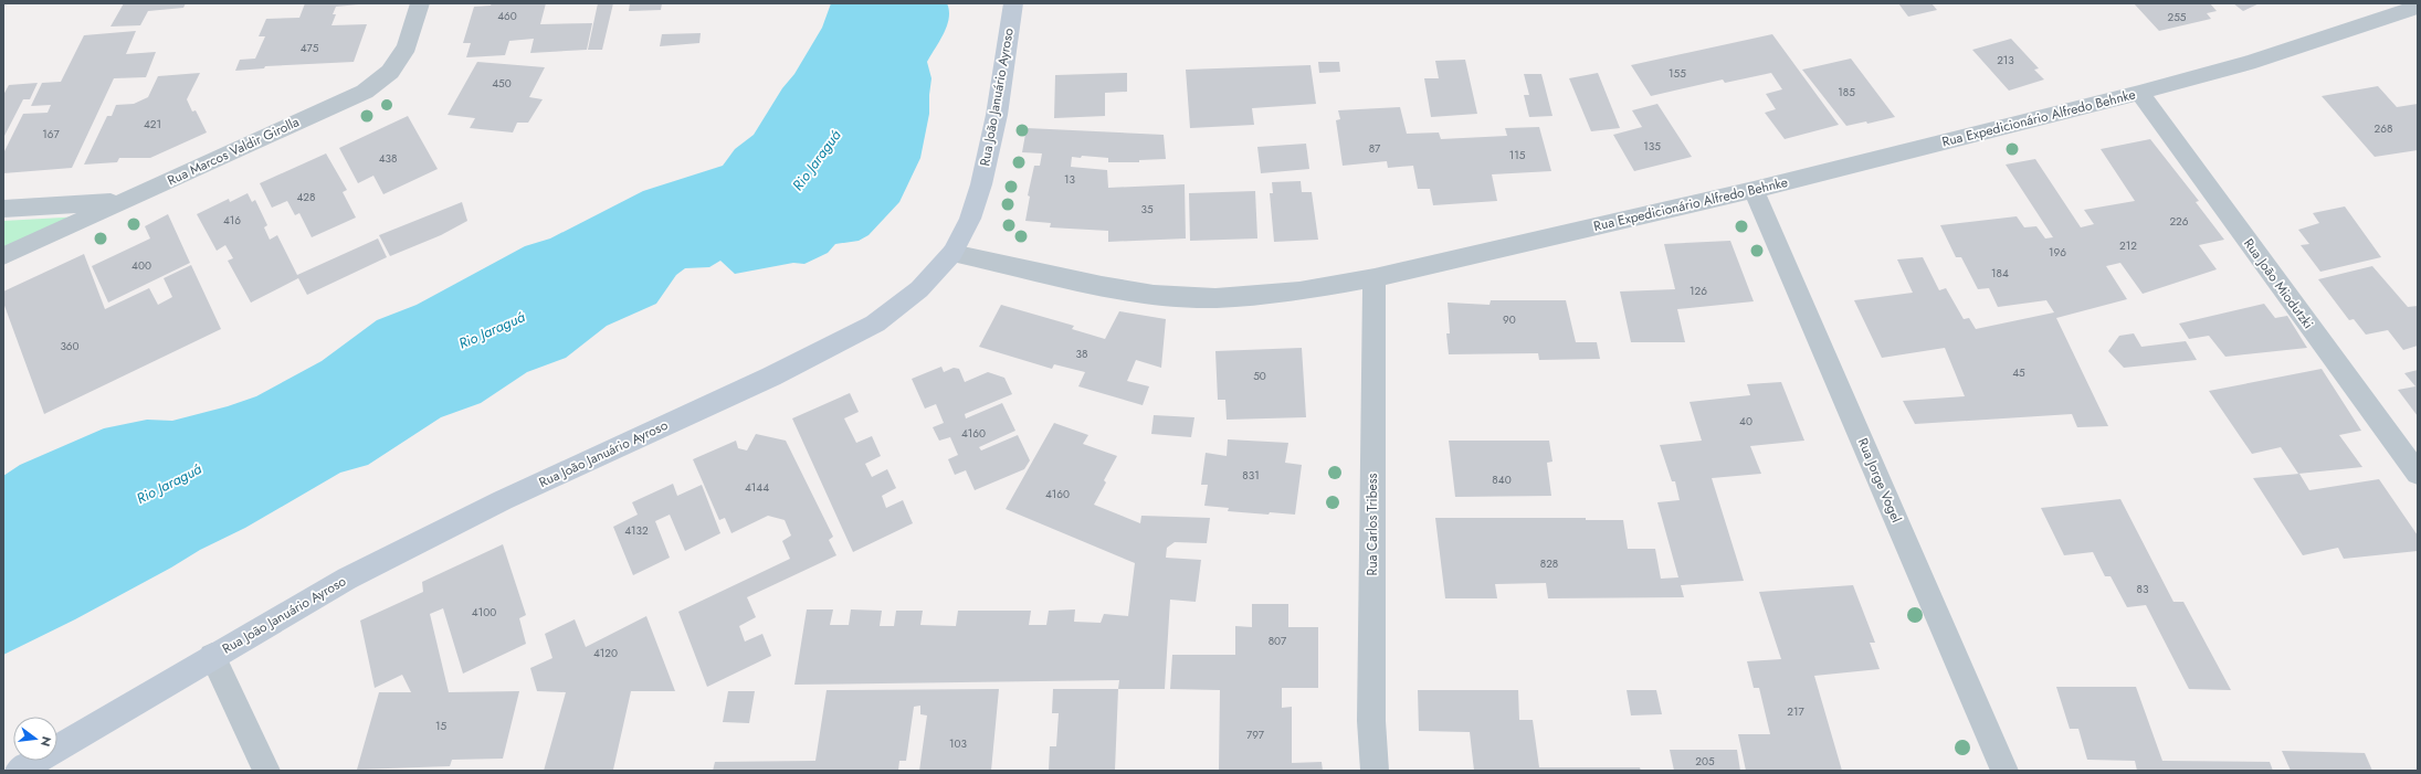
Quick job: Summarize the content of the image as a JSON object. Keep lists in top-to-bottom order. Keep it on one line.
{"streets":{"main road":["Rua João Januário Ayroso"],"street":["Rua Expedicionário Alfredo Behnke","Rua Marcos Valdir Girolla","Rua João Miodutzki","Rua Jorge Vogel","Rua Carlos Tribess"]},"crossings":[["Rua João Januário Ayroso","Rua Expedicionário Alfredo Behnke"],["Rua Expedicionário Alfredo Behnke","Rua João Miodutzki"],["Rua Expedicionário Alfredo Behnke","Rua Jorge Vogel"],["Rua Expedicionário Alfredo Behnke","Rua Carlos Tribess"]],"water":["Rio Jaraguá"],"house_numbers":["460","255","475","213","155","450","185","421","268","167","135","87","115","438","13","428","35","416","226","212","196","400","184","126","90","360","38","45","50","40","4160","831","840","4144","4160","4132","828","83","4100","807","4120","217","15","797","103","205"],"north":"right"}
